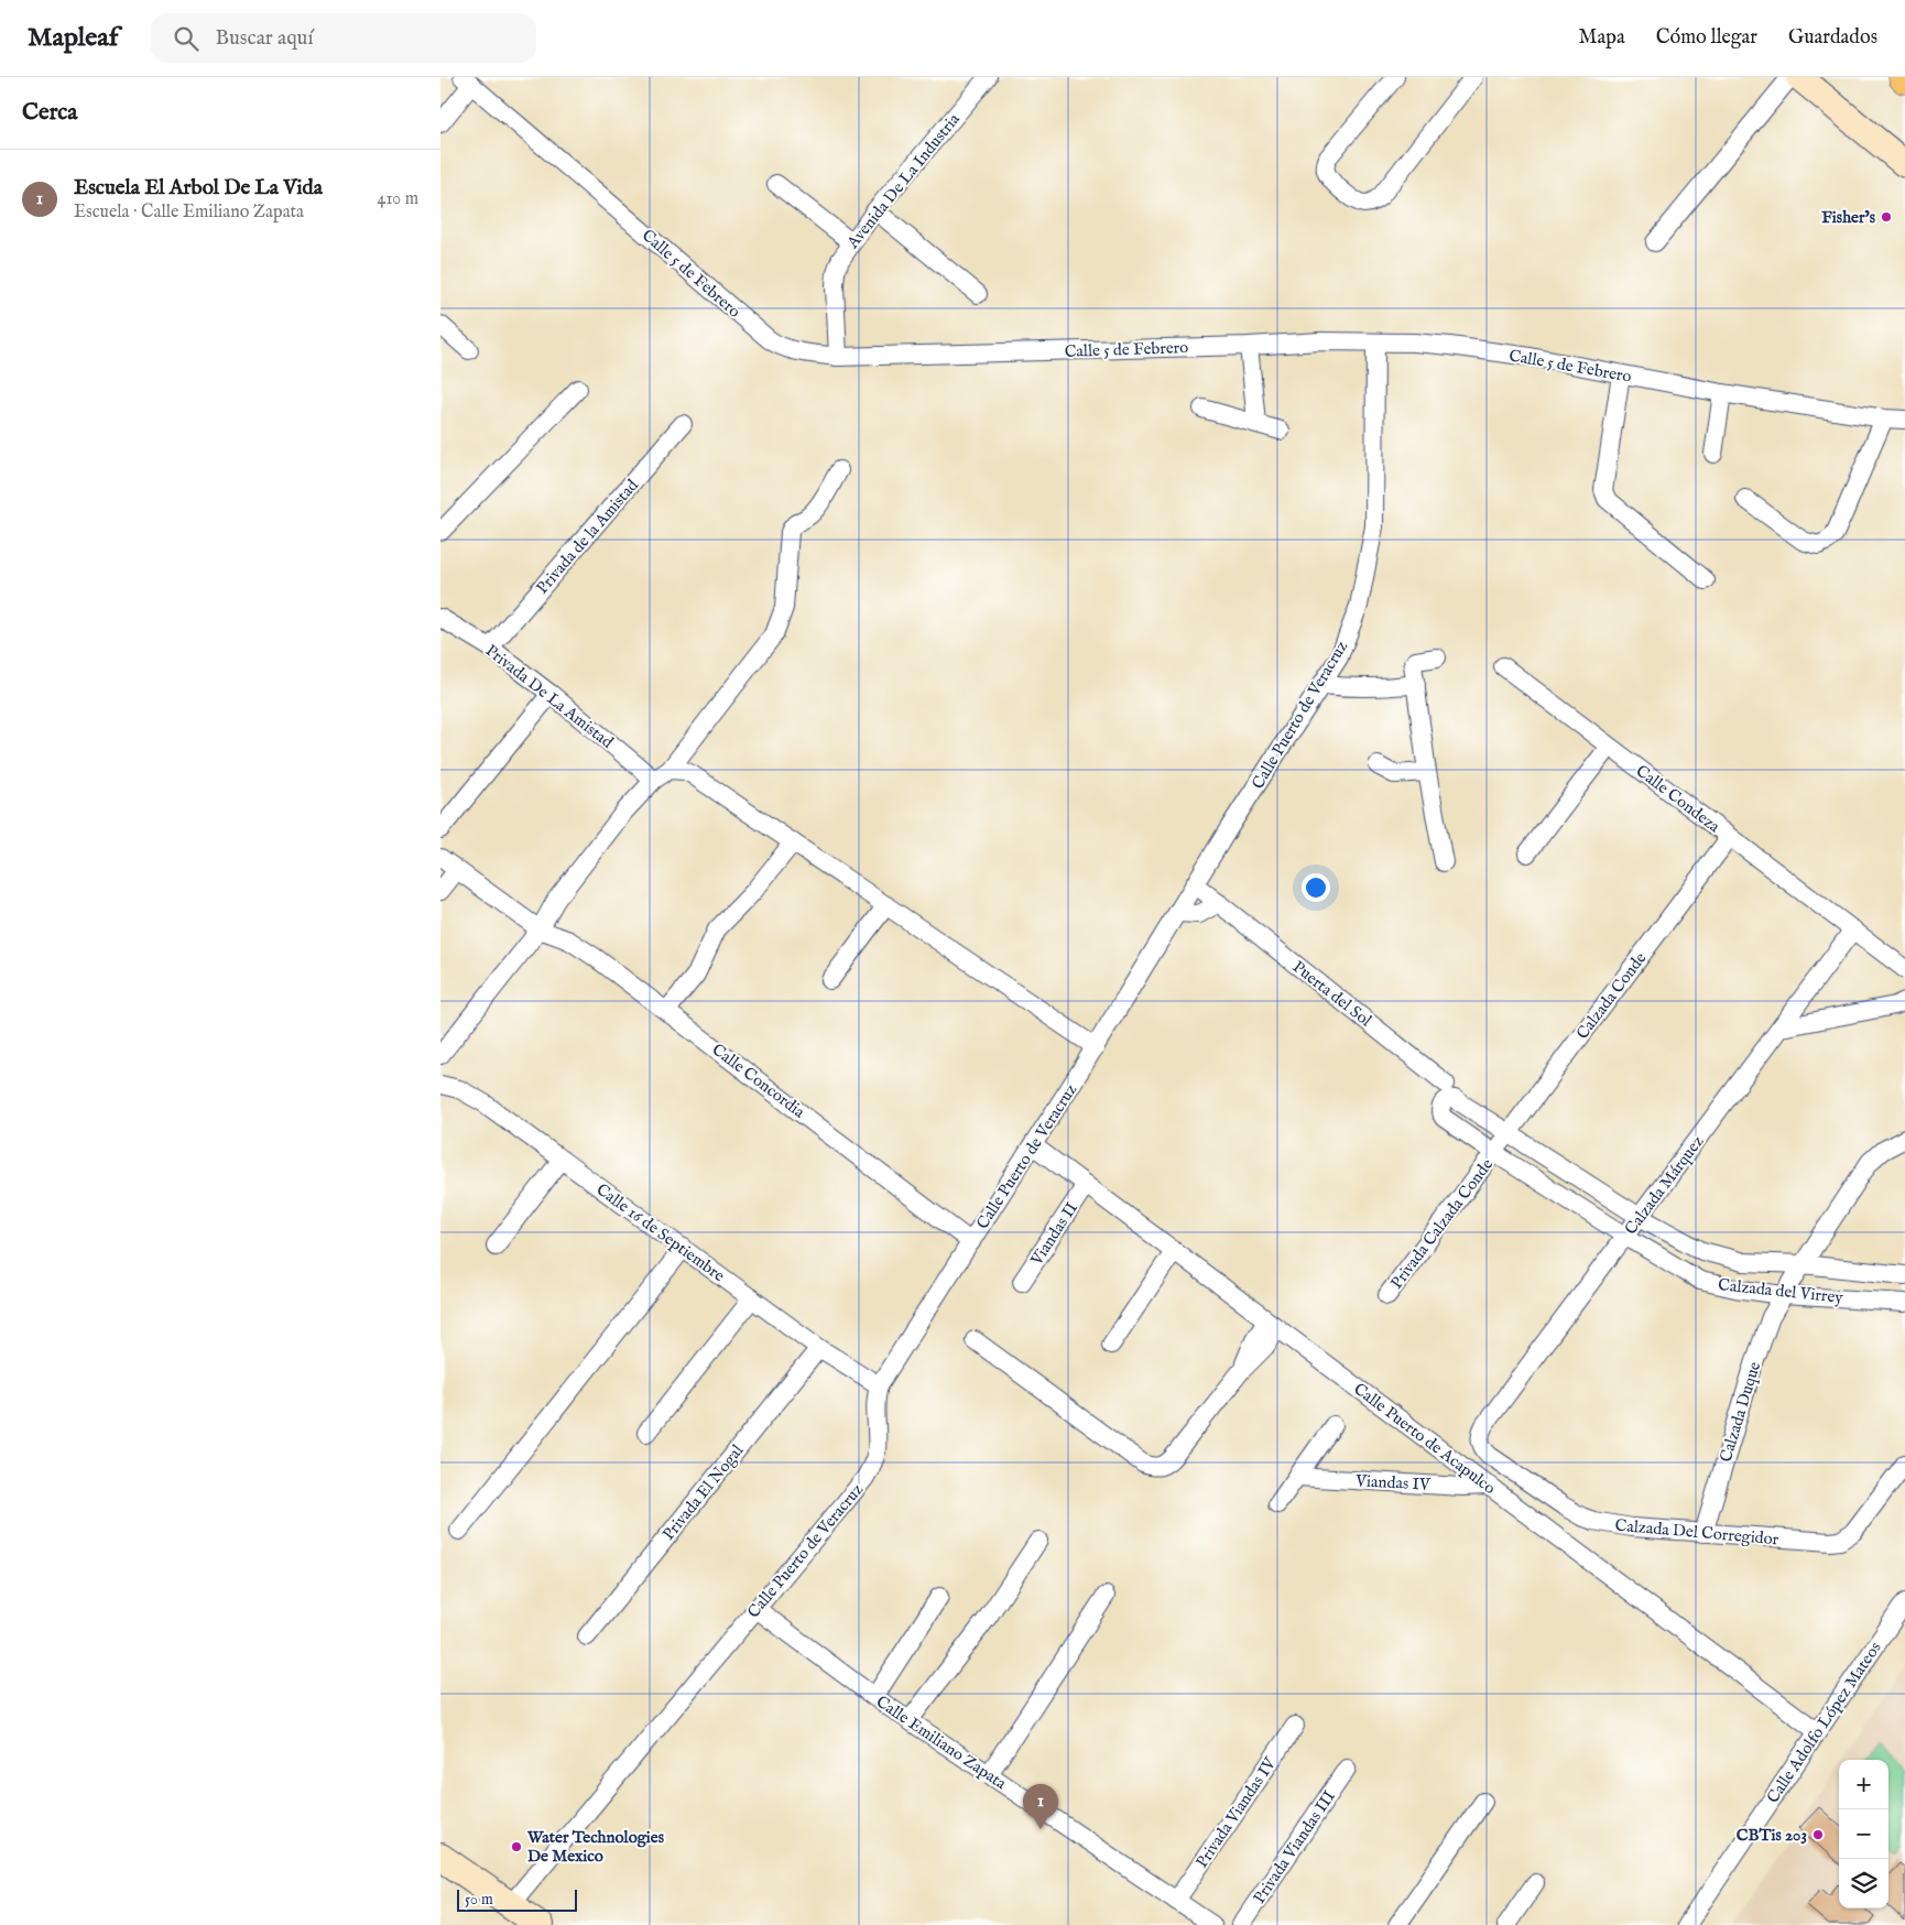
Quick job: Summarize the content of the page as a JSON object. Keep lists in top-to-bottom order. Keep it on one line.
{"streets":{"street":["Avenida De La Industria","Calle 5 de Febrero","Privada de la Amistad","Privada De La Amistad","Calle Puerto de Veracruz","Calle Condeza","Puerta del Sol","Calzada Conde","Calle Concordia","Calzada Márquez","Privada Calzada Conde","Calle 16 de Septiembre","Viandas II","Calzada del Virrey","Calzada Duque","Calle Puerto de Acapulco","Viandas IV","Privada El Nogal","Calzada Del Corregidor","Calle Adolfo López Mateos","Calle Emiliano Zapata","Privada Viandas IV","Privada Viandas III"]},"crossings":[["Avenida De La Industria","Calle 5 de Febrero"],["Calle 5 de Febrero","Calle Puerto de Veracruz"],["Privada de la Amistad","Privada De La Amistad"],["Calle Puerto de Veracruz","Puerta del Sol"],["Calle Puerto de Veracruz","Calle Concordia"],["Calle Puerto de Veracruz","Calle 16 de Septiembre"],["Calle Puerto de Veracruz","Calle Puerto de Acapulco"],["Calle Puerto de Veracruz","Calle Emiliano Zapata"],["Calle Condeza","Calzada Conde"],["Calle Condeza","Calzada Márquez"],["Calzada Conde","Privada Calzada Conde"],["Calzada Conde","Calzada del Virrey"],["Calzada Márquez","Calzada del Virrey"],["Calzada Márquez","Calzada Del Corregidor"],["Privada Calzada Conde","Calzada del Virrey"],["Calle 16 de Septiembre","Privada El Nogal"],["Viandas II","Calle Puerto de Acapulco"],["Calzada del Virrey","Calzada Duque"],["Calzada Duque","Calzada Del Corregidor"],["Calle Puerto de Acapulco","Viandas IV"],["Calle Puerto de Acapulco","Calle Adolfo López Mateos"],["Calle Emiliano Zapata","Privada Viandas IV"]],"places":["Fisher’s","CBTis 203","Water Technologies De Mexico"],"scale_bar":"50 m","page":{"header":"Mapleaf","search":"Buscar aquí","nav":["Mapa","Cómo llegar","Guardados"],"heading":"Cerca","list":[{"mark":"1","name":"Escuela El Arbol De La Vida","note":"Escuela · Calle Emiliano Zapata","value":"410 m"}],"map_buttons":["+","−"],"pins":"1","scale":"50 m"}}
